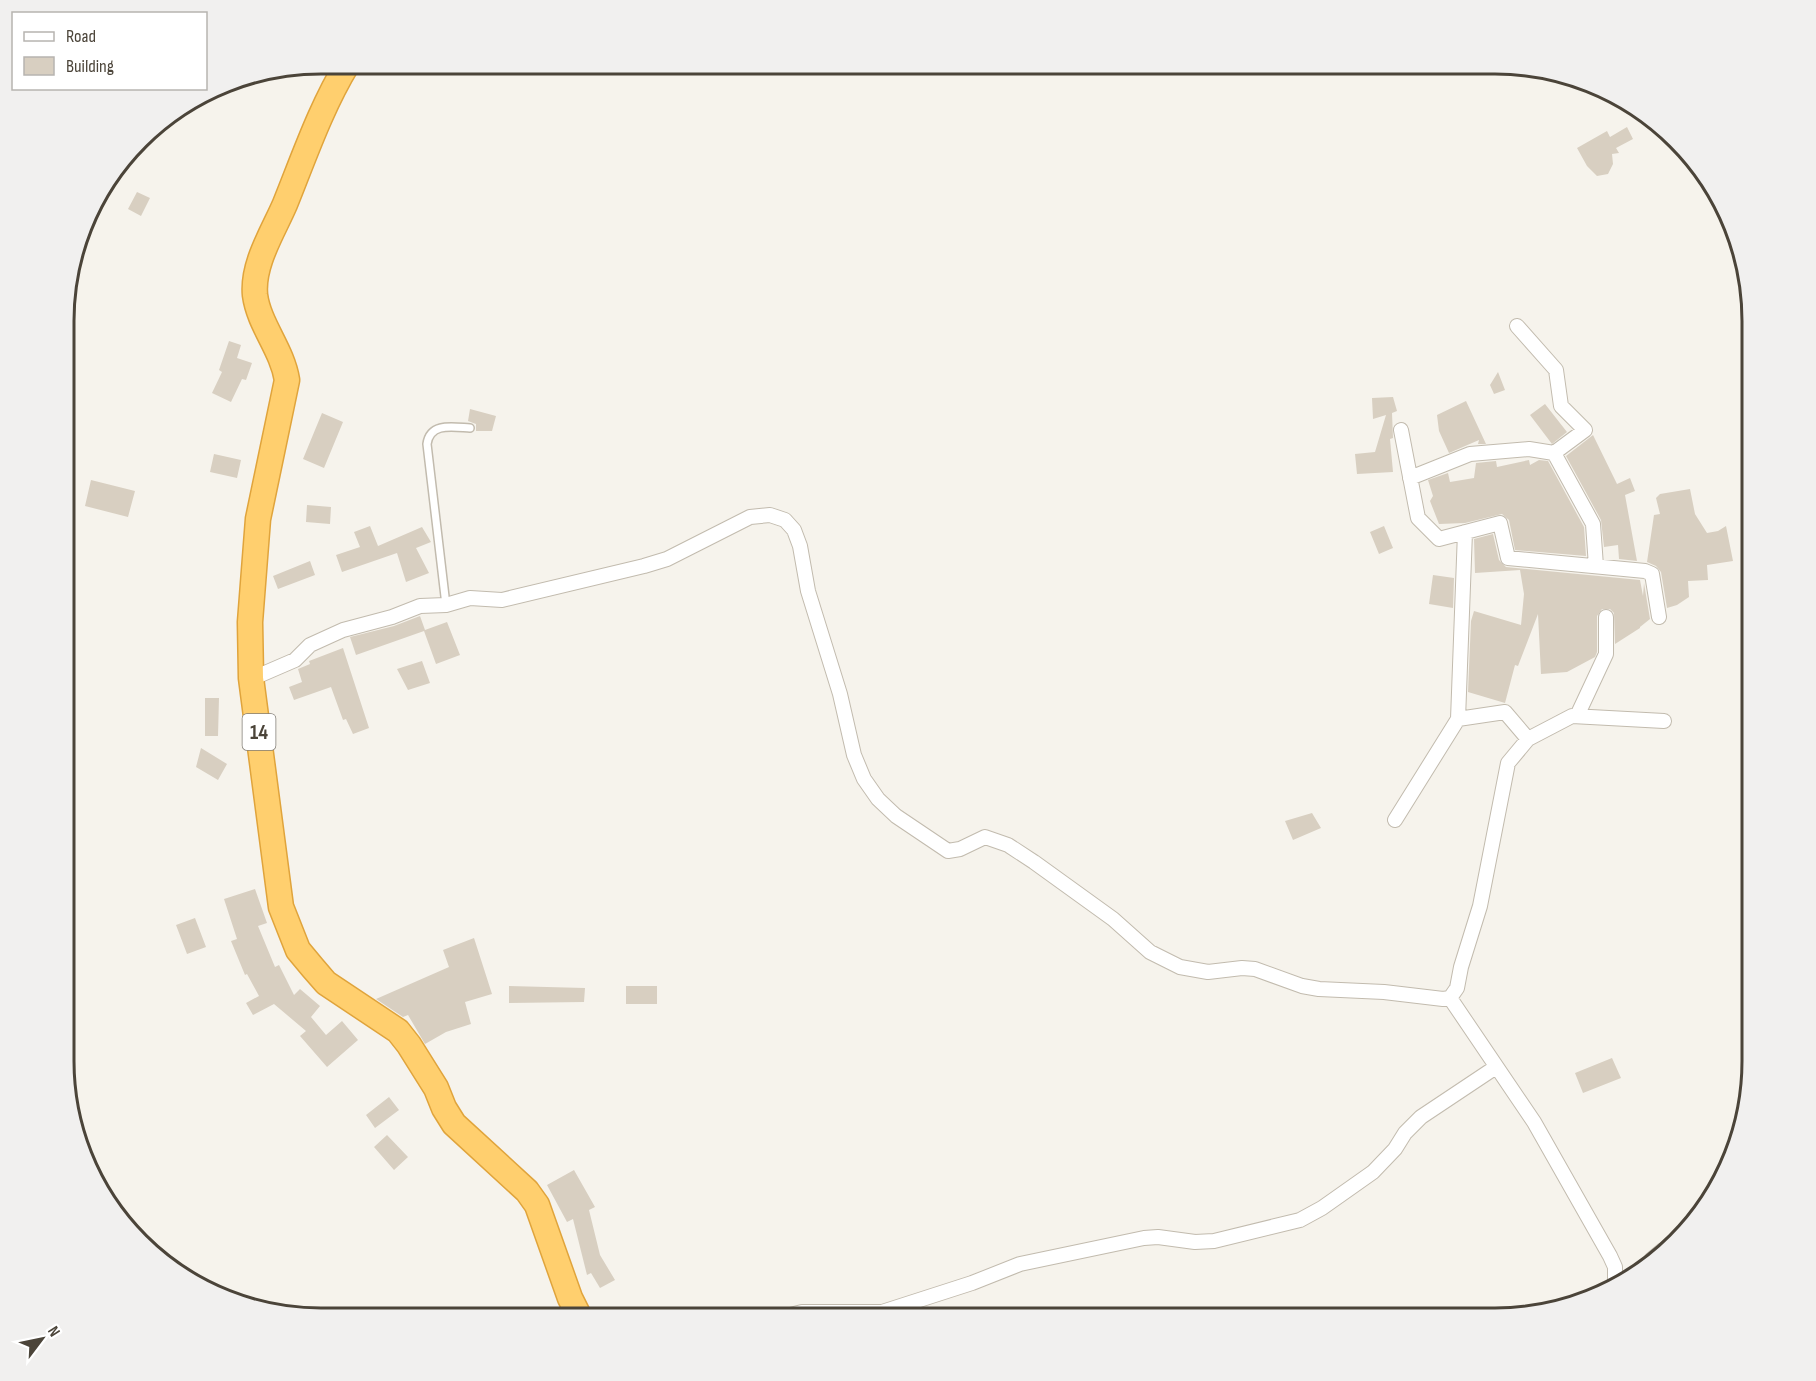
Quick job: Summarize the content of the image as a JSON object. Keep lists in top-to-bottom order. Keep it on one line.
{"streets":{"highway":["14"]},"legend":["Road","Building"],"north":"top right"}
